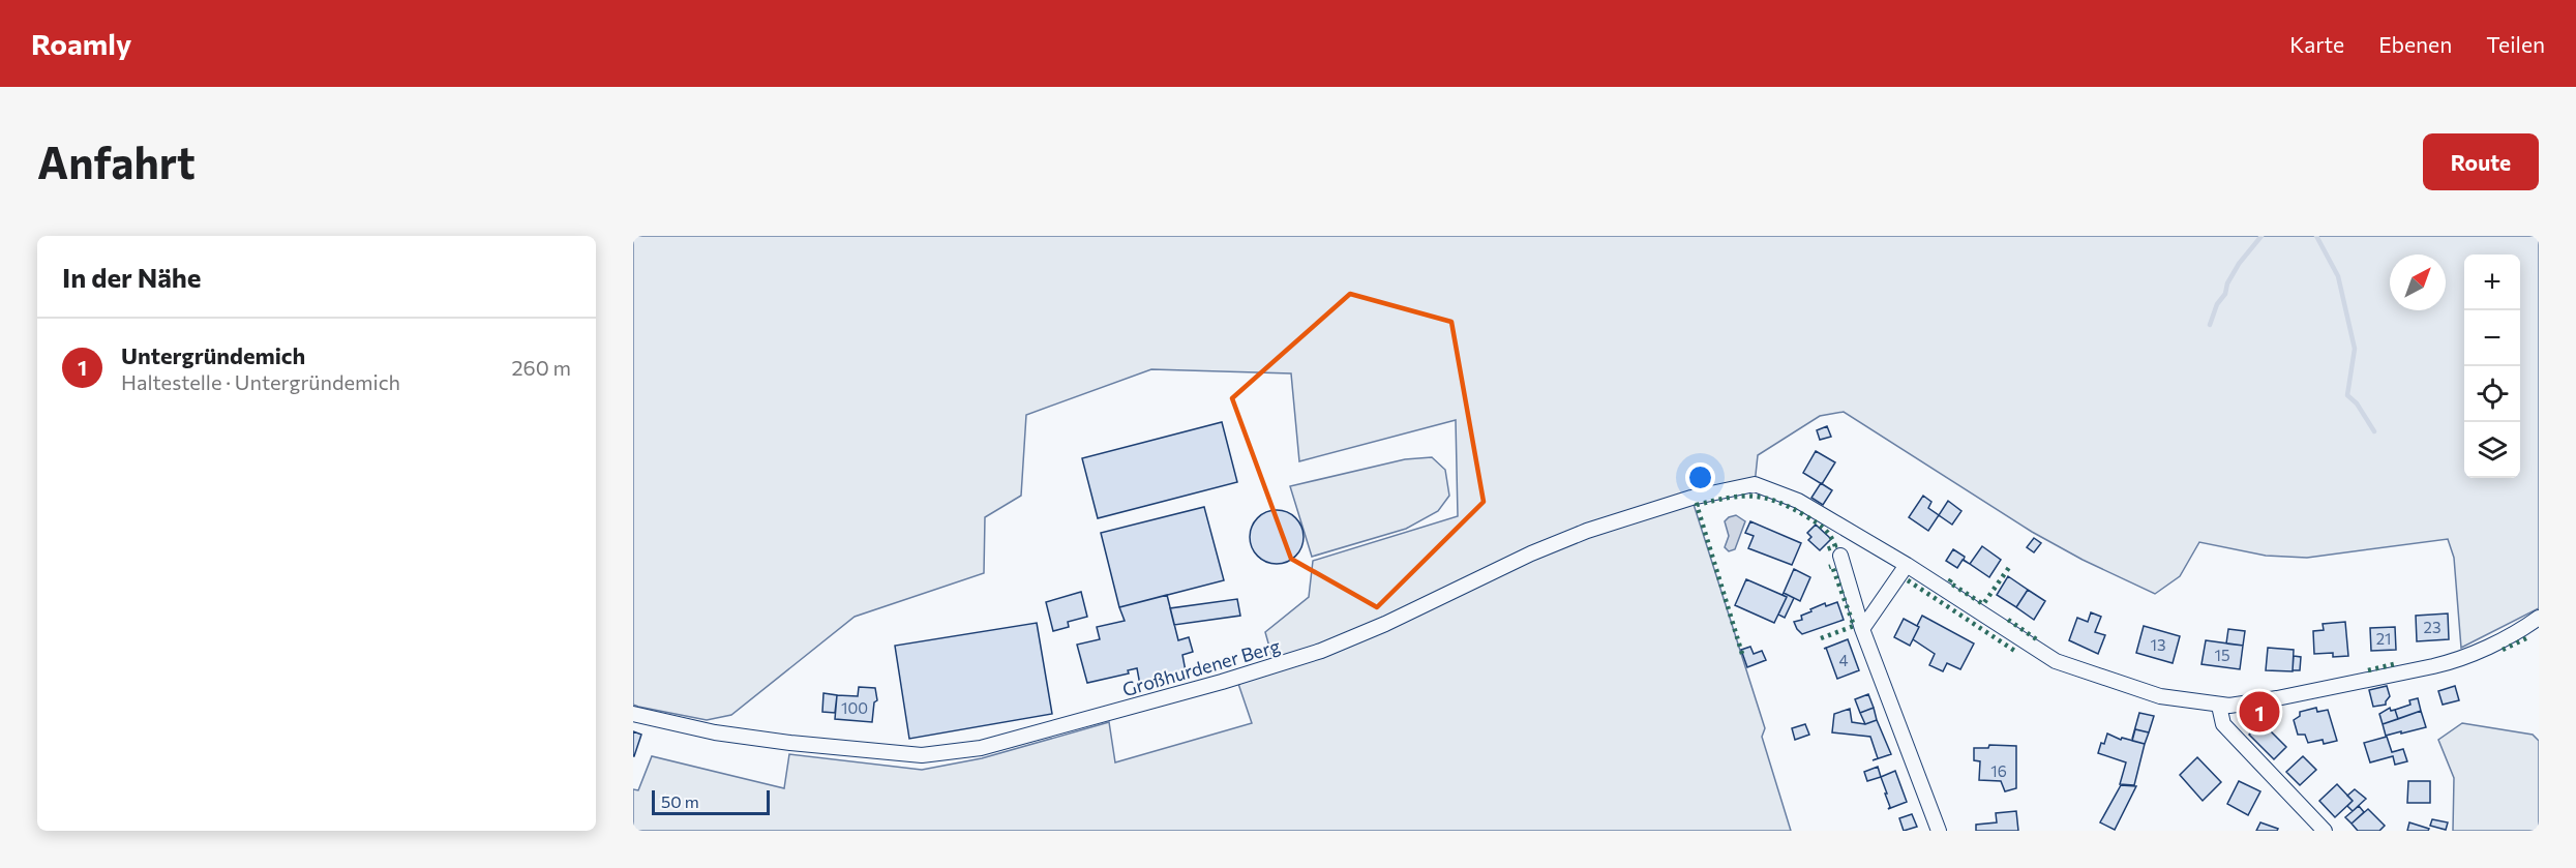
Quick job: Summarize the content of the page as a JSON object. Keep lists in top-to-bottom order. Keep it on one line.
{"streets":{"street":["Großhurdener Berg"]},"house_numbers":["23","21","13","15","4","100","16"],"scale_bar":"50 m","north":"top right","page":{"header":"Roamly","nav":["Karte","Ebenen","Teilen"],"buttons":"Route","title":"Anfahrt","heading":"In der Nähe","map_buttons":["+","−"],"list":[{"mark":"1","name":"Untergründemich","note":"Haltestelle · Untergründemich","value":"260 m"}],"pins":"1","scale":"50 m"}}
